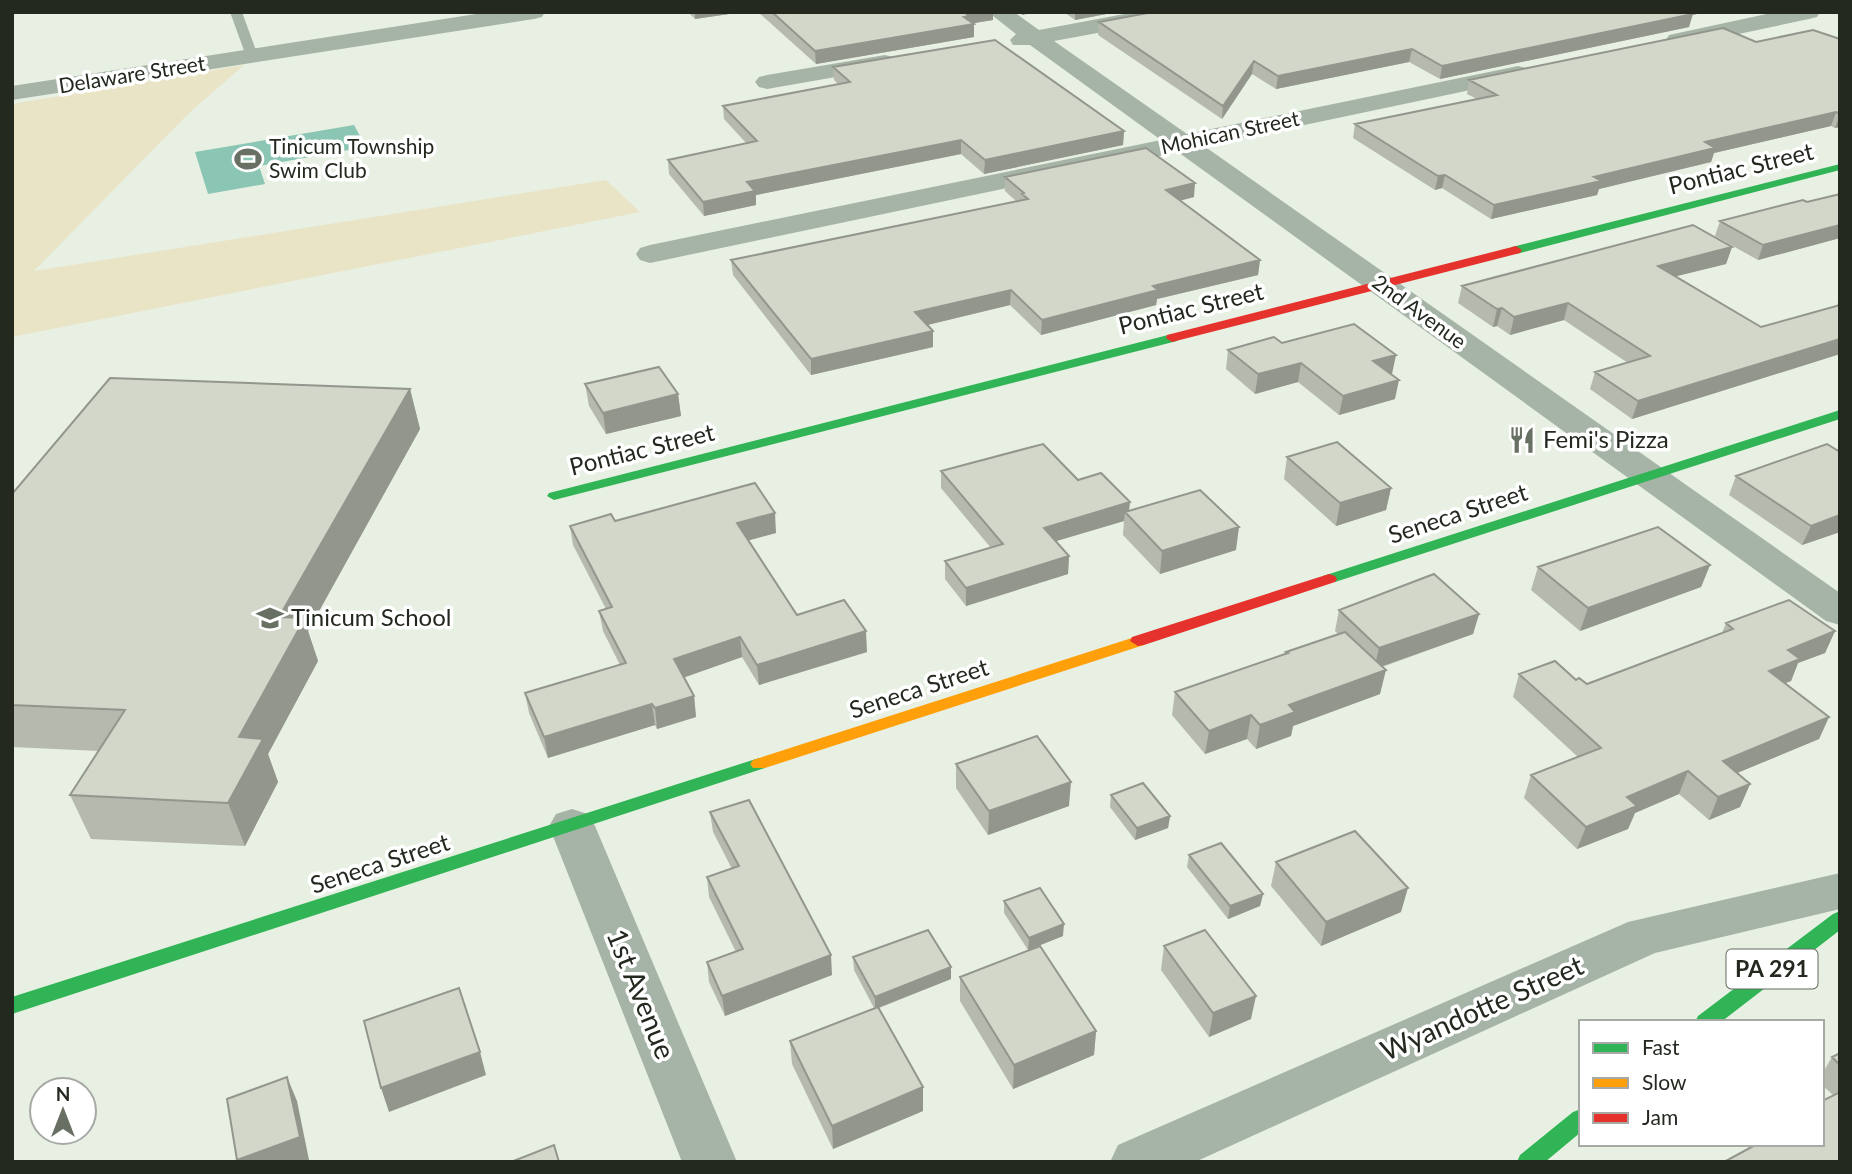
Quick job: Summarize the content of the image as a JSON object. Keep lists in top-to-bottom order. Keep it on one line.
{"streets":{"street":["Delaware Street","Mohican Street","Pontiac Street","2nd Avenue","Seneca Street","PA 291","1st Avenue","Wyandotte Street"]},"crossings":[["Mohican Street","2nd Avenue"],["Pontiac Street","2nd Avenue"],["2nd Avenue","Seneca Street"],["Seneca Street","1st Avenue"]],"places":{"sports":["Tinicum Township Swim Club"],"restaurant":["Femi's Pizza"],"school or university":["Tinicum School"]},"legend":["Fast","Slow","Jam"],"north":"top"}
